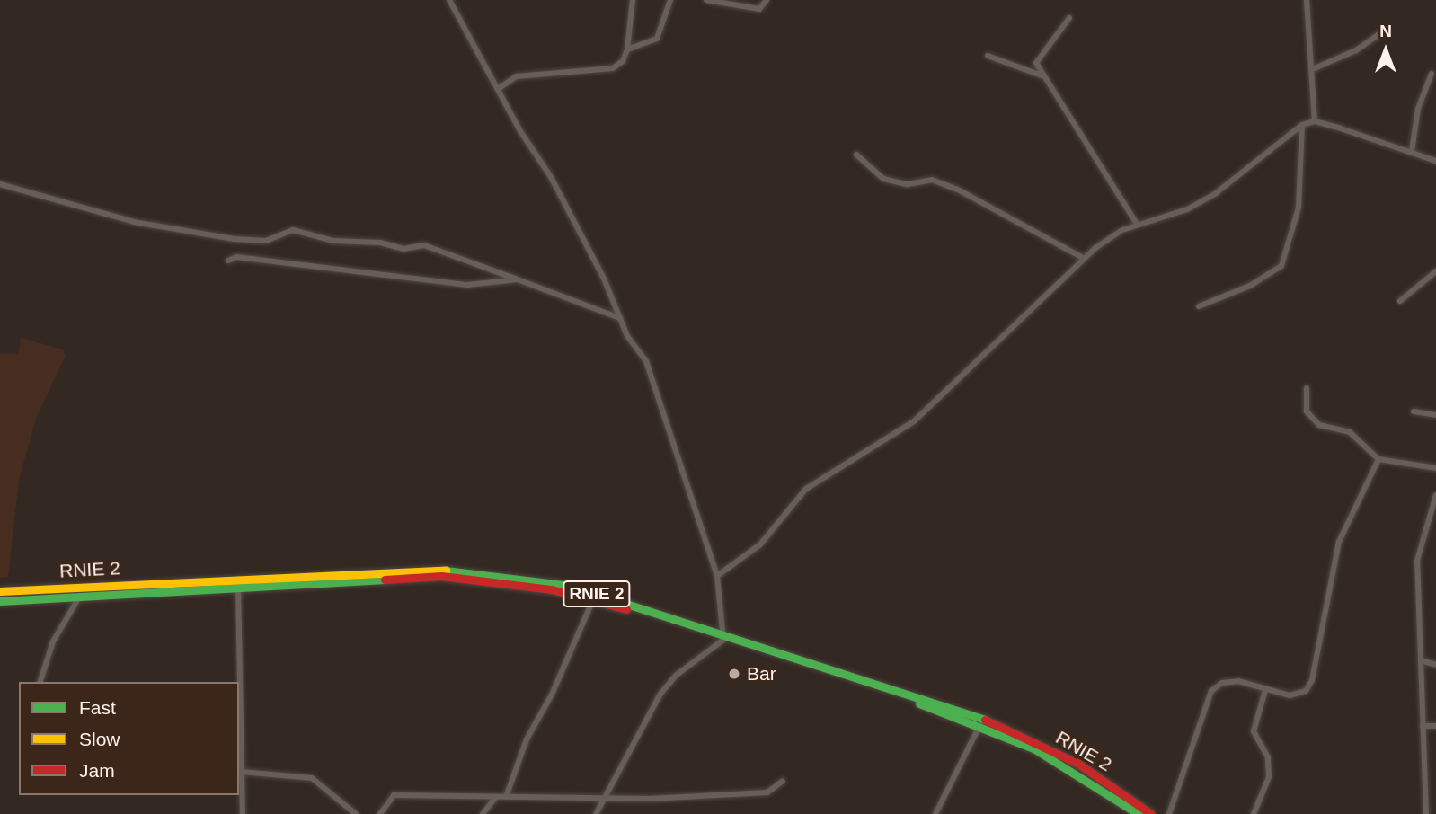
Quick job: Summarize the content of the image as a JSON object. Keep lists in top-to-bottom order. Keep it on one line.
{"streets":{"main road":["RNIE 2"]},"places":["Bar"],"legend":["Fast","Slow","Jam"],"north":"top"}
